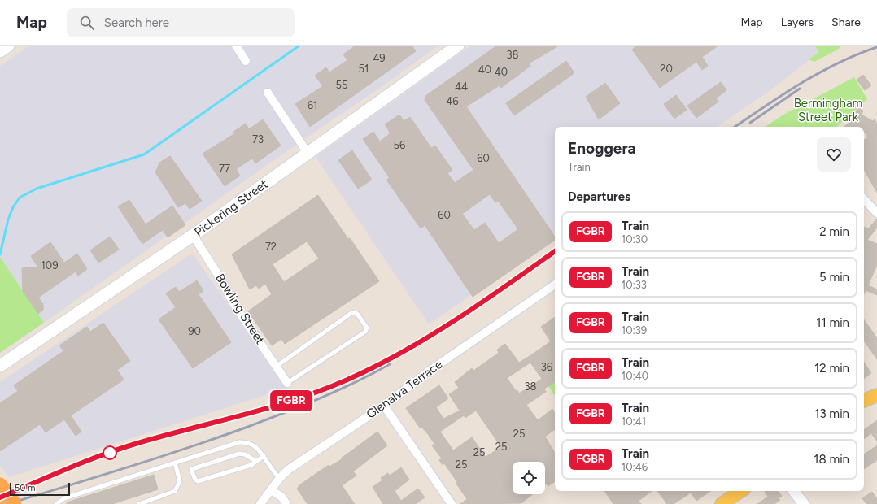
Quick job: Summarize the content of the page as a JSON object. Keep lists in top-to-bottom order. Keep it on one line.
{"streets":{"main road":["Pickering Street"],"street":["Bowling Street","Glenalva Terrace"]},"crossings":[["Pickering Street","Bowling Street"]],"parks":["Bermingham Street Park"],"house_numbers":["38","49","51","20","40","40","55","44","46","61","73","56","60","77","60","72","109","90","36","38","25","25","25","25"],"scale_bar":"50 m","page":{"header":"Map","search":"Search here","nav":["Map","Layers","Share"],"on_map":"FGBR","heading":[["Enoggera","Train"],"Departures"],"list":[{"mark":"FGBR","name":"Train","note":"10:30","value":"2 min"},{"mark":"FGBR","name":"Train","note":"10:33","value":"5 min"},{"mark":"FGBR","name":"Train","note":"10:39","value":"11 min"},{"mark":"FGBR","name":"Train","note":"10:40","value":"12 min"},{"mark":"FGBR","name":"Train","note":"10:41","value":"13 min"},{"mark":"FGBR","name":"Train","note":"10:46","value":"18 min"}],"scale":"50 m"}}
